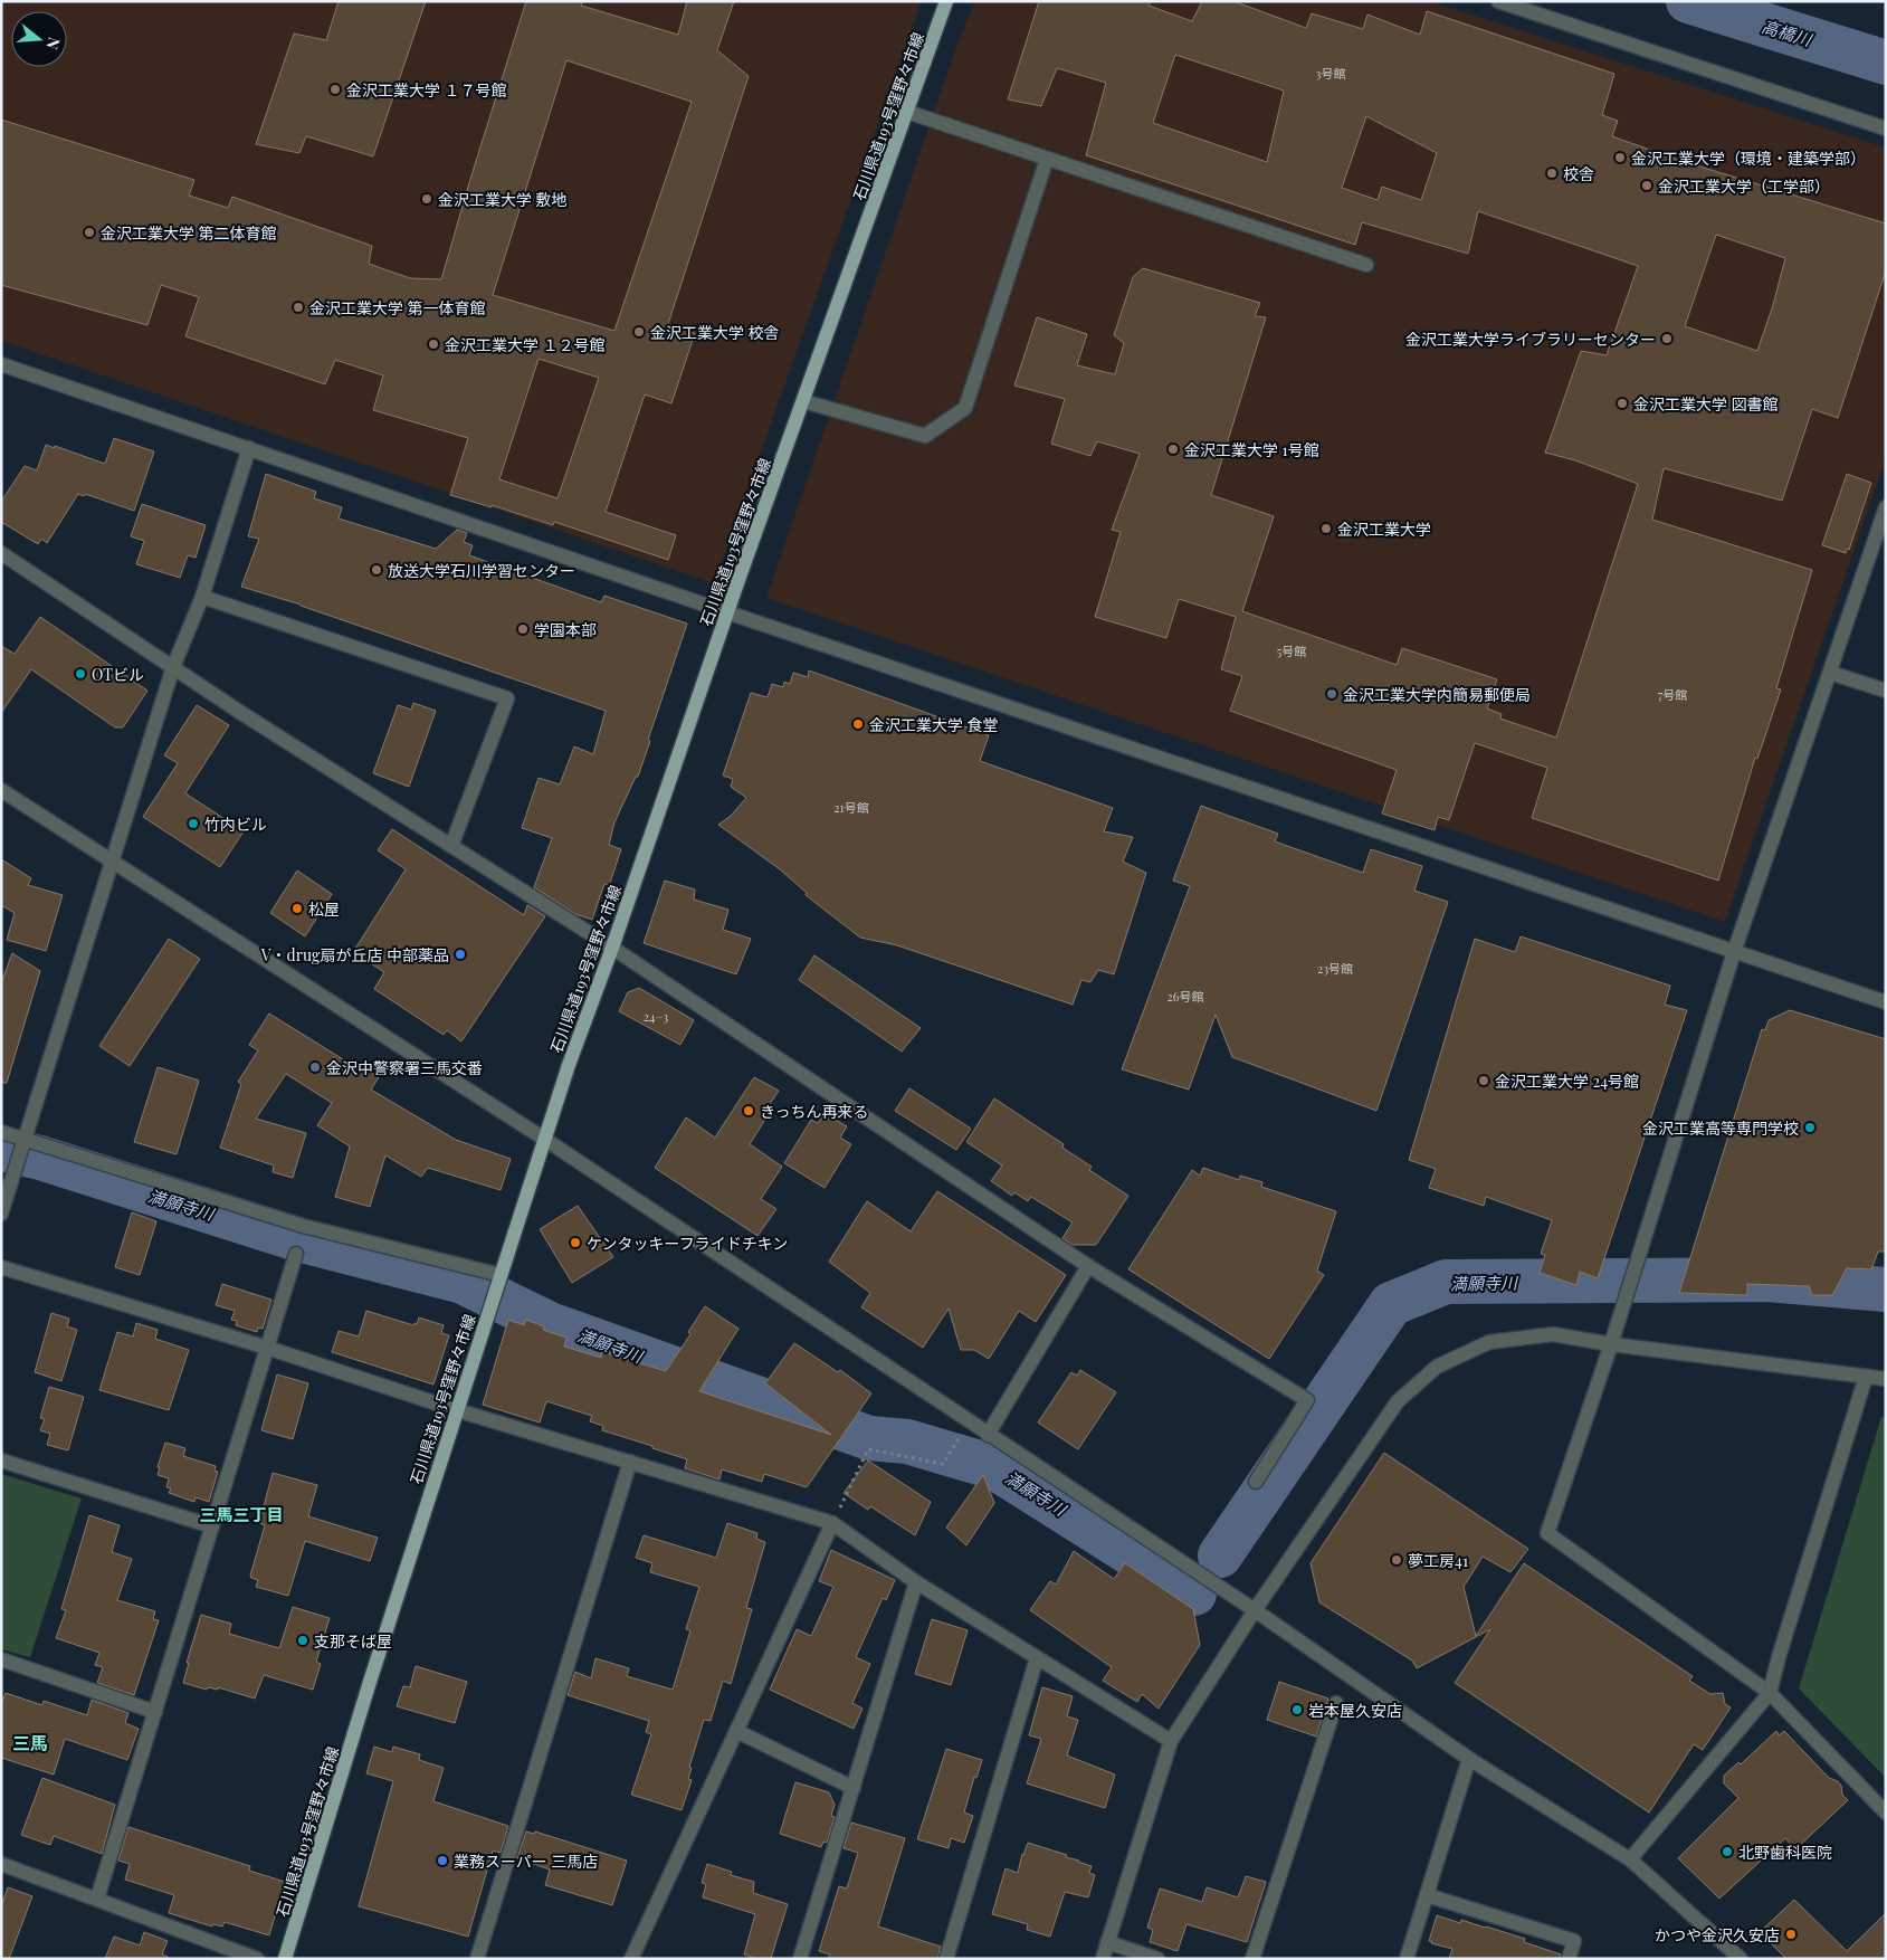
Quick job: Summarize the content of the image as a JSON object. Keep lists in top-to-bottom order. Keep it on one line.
{"streets":{"main road":["石川県道193号窪野々市線"]},"districts":["三馬三丁目","三馬"],"water":["高橋川","満願寺川"],"places":["金沢工業大学 １７号館","金沢工業大学（環境・建築学部）","校舎","金沢工業大学（工学部）","金沢工業大学 敷地","金沢工業大学 第二体育館","金沢工業大学 第一体育館","金沢工業大学 校舎","金沢工業大学ライブラリーセンター","金沢工業大学 １２号館","金沢工業大学 図書館","金沢工業大学 1号館","金沢工業大学","放送大学石川学習センター","学園本部","OTビル","金沢工業大学内簡易郵便局","金沢工業大学 食堂","竹内ビル","松屋","V・drug扇が丘店 中部薬品","金沢中警察署三馬交番","金沢工業大学 24号館","きっちん再来る","金沢工業高等専門学校","ケンタッキーフライドチキン","夢工房41","支那そば屋","岩本屋久安店","北野歯科医院","業務スーパー 三馬店","かつや金沢久安店"],"house_numbers":["3号館","5号館","7号館","21号館","23号館","26号館","24−3"],"north":"right"}
